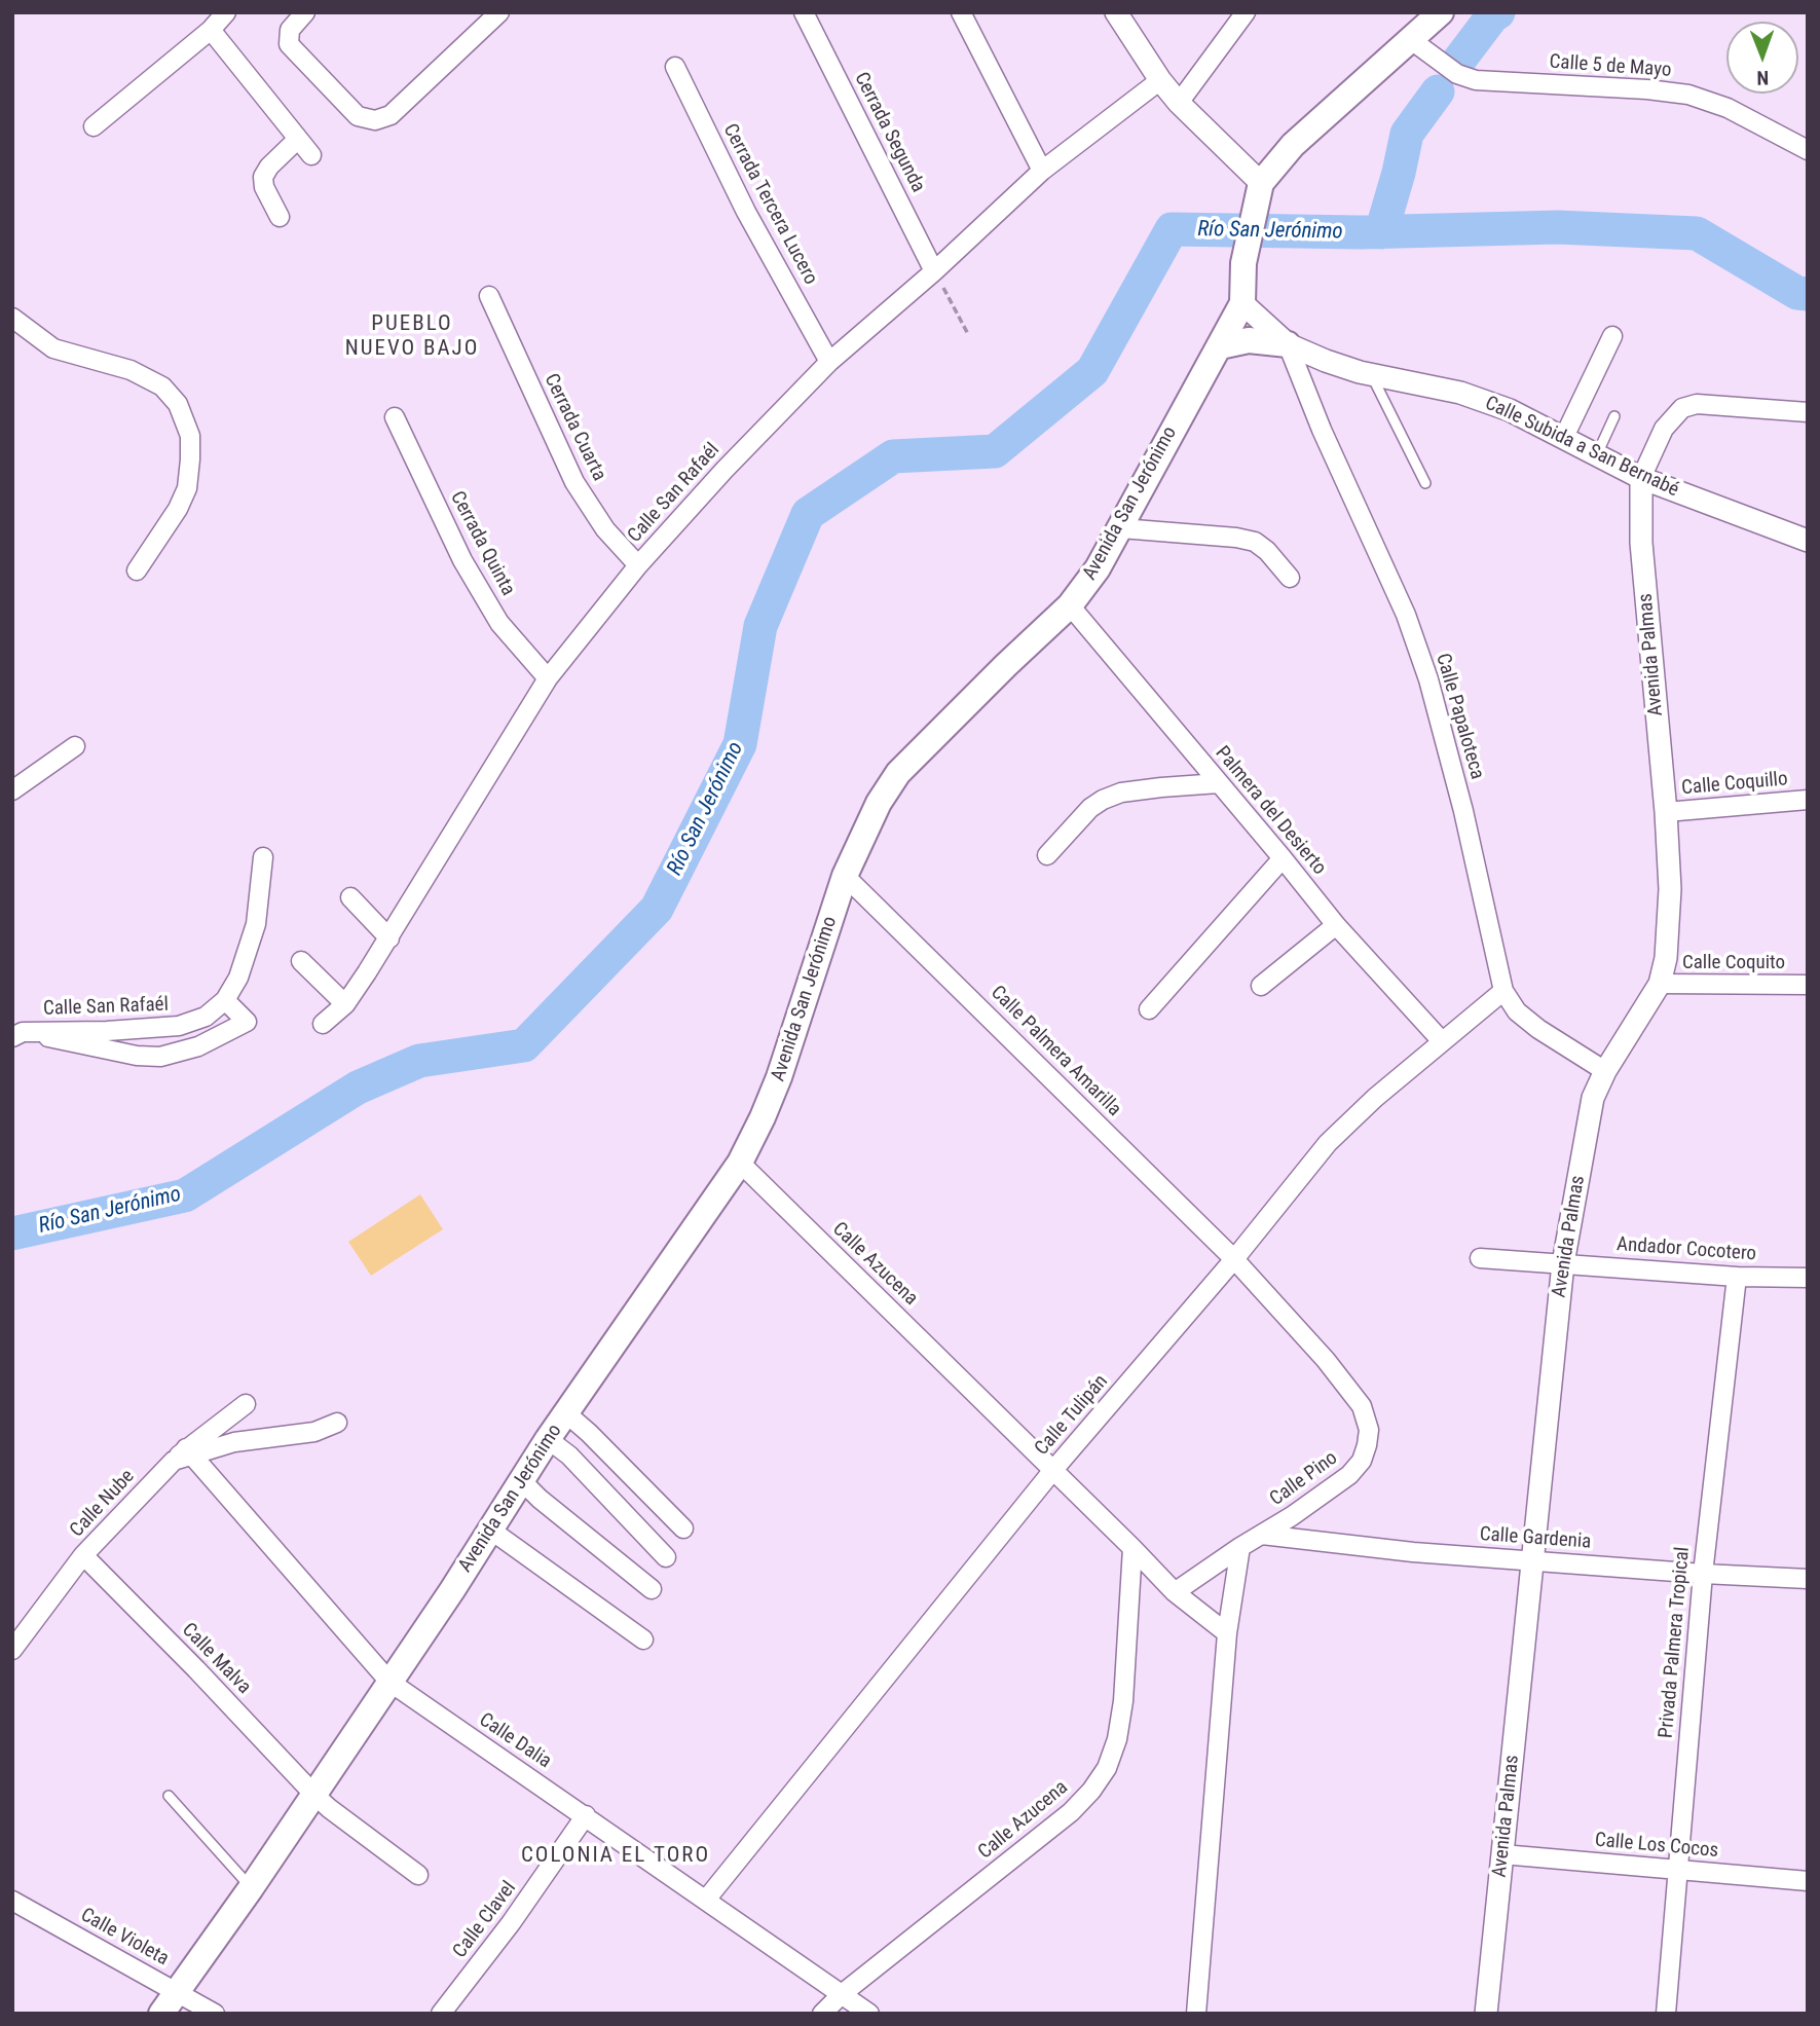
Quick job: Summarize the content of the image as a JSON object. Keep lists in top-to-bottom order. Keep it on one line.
{"streets":{"main road":["Avenida San Jerónimo"],"street":["Calle 5 de Mayo","Cerrada Segunda","Cerrada Tercera Lucero","Cerrada Cuarta","Calle Subida a San Bernabé","Calle San Rafaél","Cerrada Quinta","Avenida Palmas","Calle Papaloteca","Calle Coquillo","Palmera del Desierto","Calle Coquito","Calle Palmera Amarilla","Andador Cocotero","Calle Azucena","Calle Tulipán","Calle Pino","Calle Nube","Calle Gardenia","Privada Palmera Tropical","Calle Malva","Calle Dalia","Calle Los Cocos","Calle Clavel","Calle Violeta"]},"crossings":[["Calle 5 de Mayo","Avenida San Jerónimo"],["Cerrada Segunda","Calle San Rafaél"],["Cerrada Tercera Lucero","Calle San Rafaél"],["Cerrada Cuarta","Calle San Rafaél"],["Calle Subida a San Bernabé","Avenida San Jerónimo"],["Calle Subida a San Bernabé","Avenida Palmas"],["Calle Subida a San Bernabé","Calle Papaloteca"],["Calle San Rafaél","Cerrada Quinta"],["Avenida San Jerónimo","Palmera del Desierto"],["Avenida San Jerónimo","Calle Palmera Amarilla"],["Avenida San Jerónimo","Calle Azucena"],["Avenida San Jerónimo","Calle Malva"],["Avenida San Jerónimo","Calle Dalia"],["Avenida San Jerónimo","Calle Violeta"],["Avenida Palmas","Calle Papaloteca"],["Avenida Palmas","Calle Coquillo"],["Avenida Palmas","Calle Coquito"],["Avenida Palmas","Andador Cocotero"],["Avenida Palmas","Calle Gardenia"],["Avenida Palmas","Calle Los Cocos"],["Calle Papaloteca","Calle Tulipán"],["Palmera del Desierto","Calle Tulipán"],["Calle Palmera Amarilla","Calle Tulipán"],["Calle Palmera Amarilla","Calle Pino"],["Andador Cocotero","Privada Palmera Tropical"],["Calle Azucena","Calle Tulipán"],["Calle Azucena","Calle Dalia"],["Calle Tulipán","Calle Pino"],["Calle Tulipán","Calle Dalia"],["Calle Pino","Calle Gardenia"],["Calle Nube","Calle Malva"],["Calle Nube","Calle Dalia"],["Calle Gardenia","Privada Palmera Tropical"],["Privada Palmera Tropical","Calle Los Cocos"],["Calle Dalia","Calle Clavel"]],"districts":["PUEBLO NUEVO BAJO","COLONIA EL TORO"],"water":["Río San Jerónimo"],"north":"bottom"}
